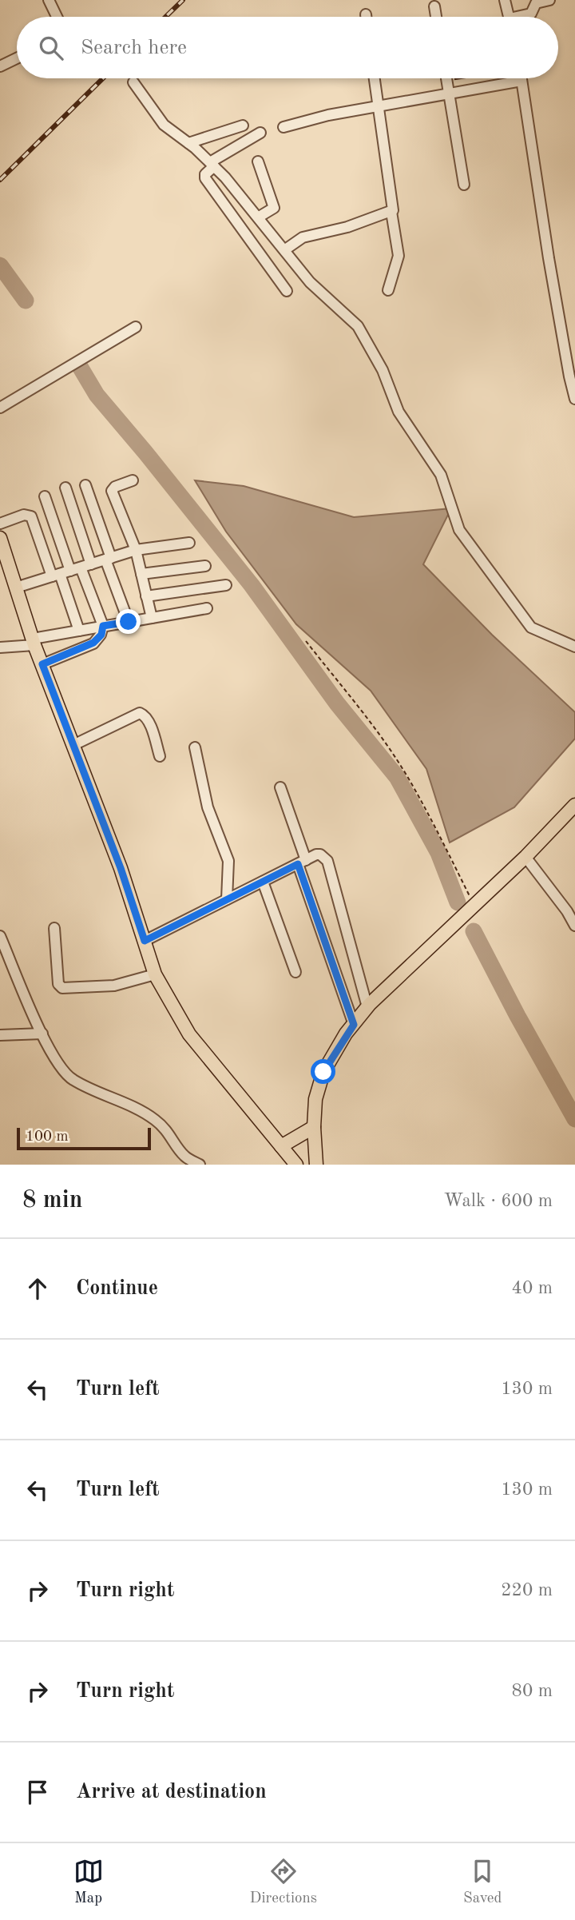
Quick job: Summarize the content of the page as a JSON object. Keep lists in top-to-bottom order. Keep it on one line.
{"scale_bar":"100 m","page":{"search":"Search here","scale":"100 m","heading":["8 min","Walk · 600 m"],"list":[["Continue","40 m"],["Turn left","130 m"],["Turn left","130 m"],["Turn right","220 m"],["Turn right","80 m"],"Arrive at destination"],"nav":["Map","Directions","Saved"]}}
